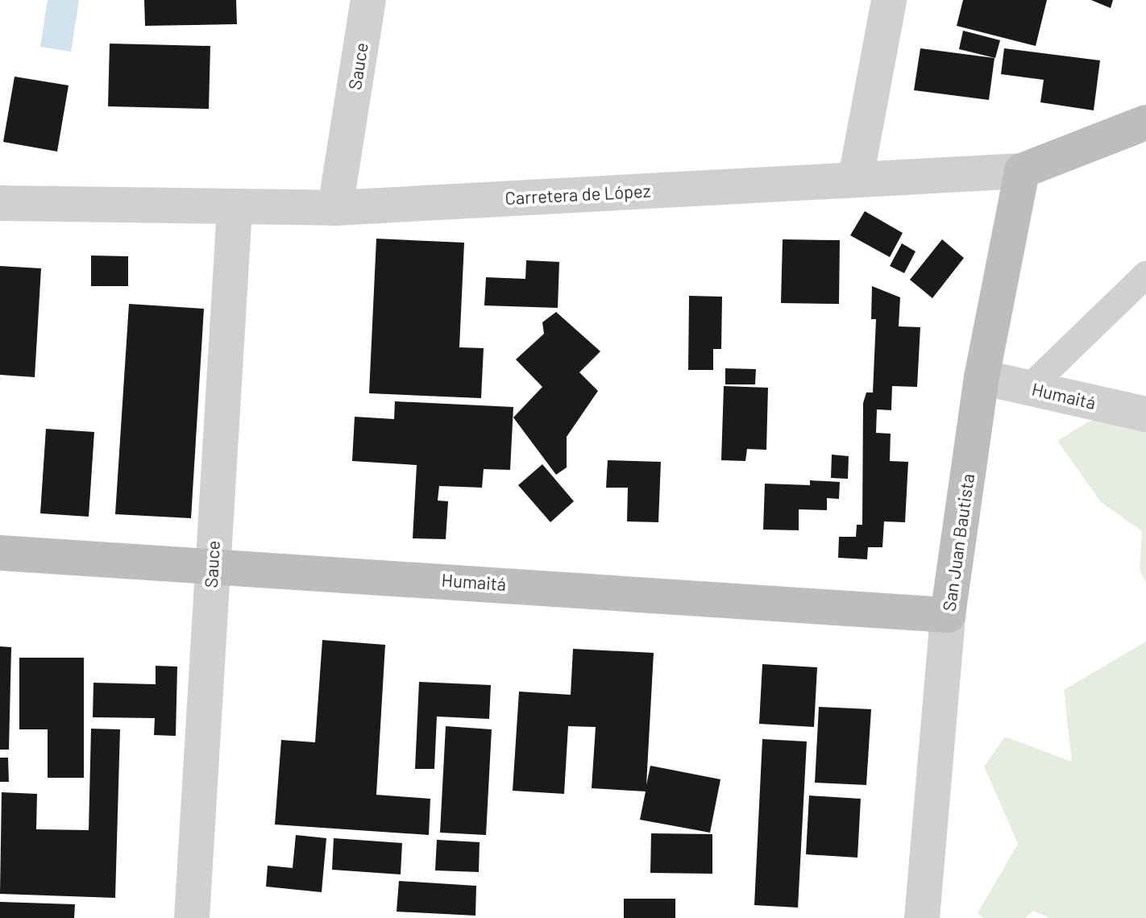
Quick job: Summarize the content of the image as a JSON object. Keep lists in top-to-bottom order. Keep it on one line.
{"streets":{"street":["Sauce","Carretera de López","Humaitá","San Juan Bautista"]},"crossings":[["Sauce","Carretera de López"],["Sauce","Humaitá"],["Carretera de López","San Juan Bautista"],["Humaitá","San Juan Bautista"]]}
